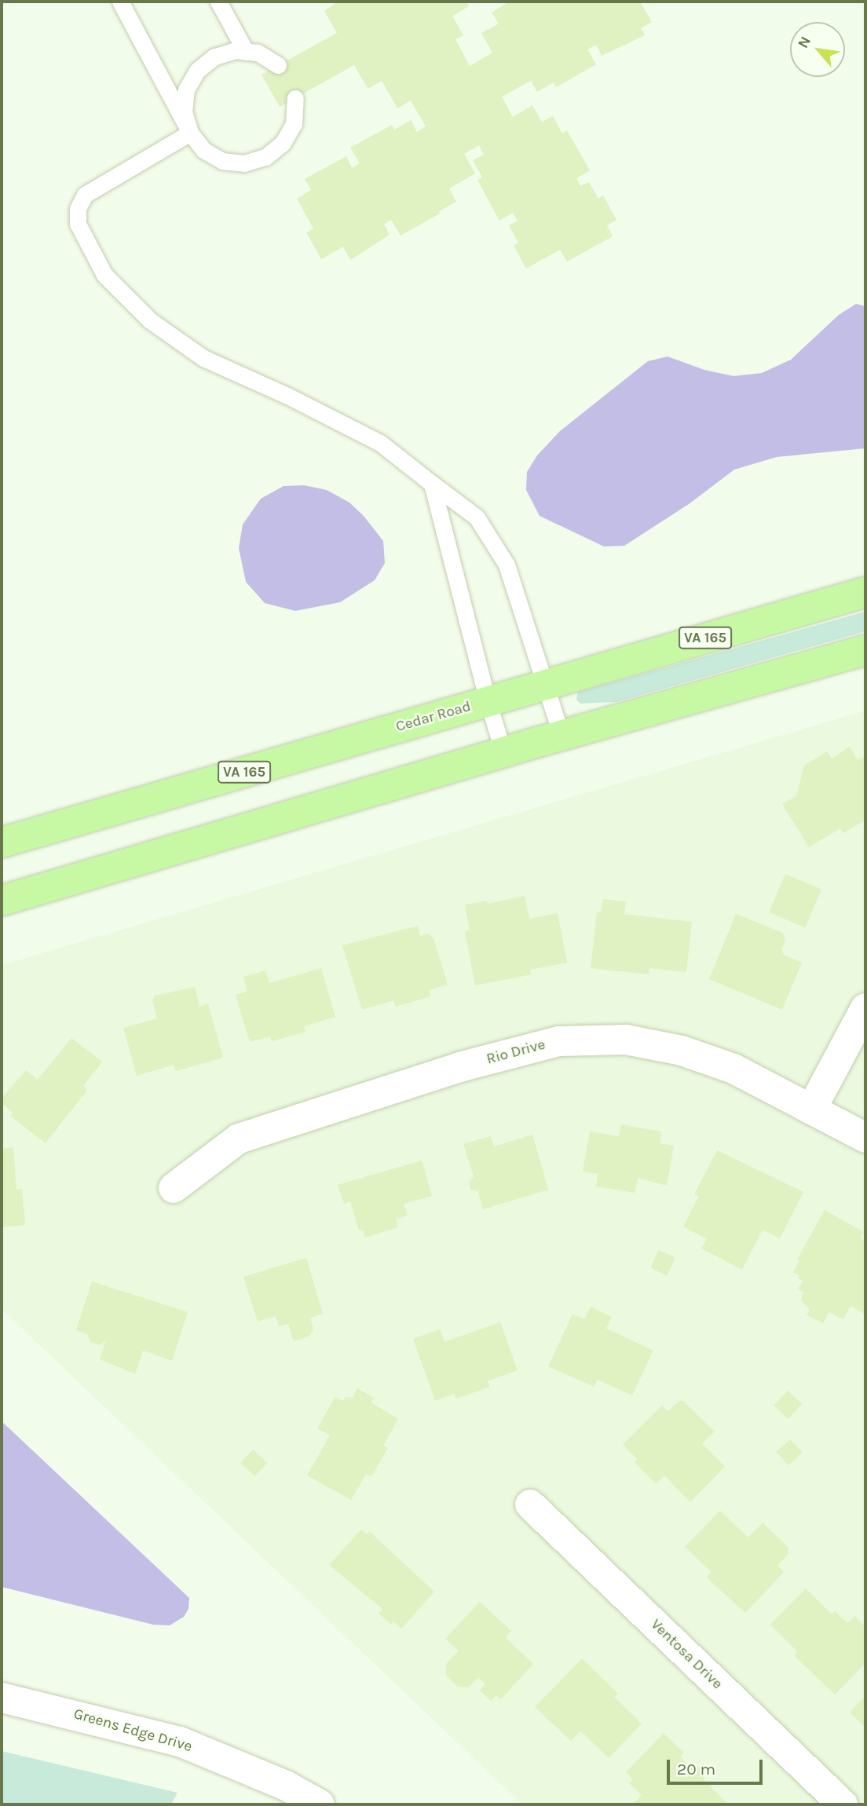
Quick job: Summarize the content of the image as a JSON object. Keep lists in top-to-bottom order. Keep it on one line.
{"streets":{"main road":["VA 165","Cedar Road"],"street":["Rio Drive","Ventosa Drive","Greens Edge Drive"]},"scale_bar":"20 m","north":"top left"}
